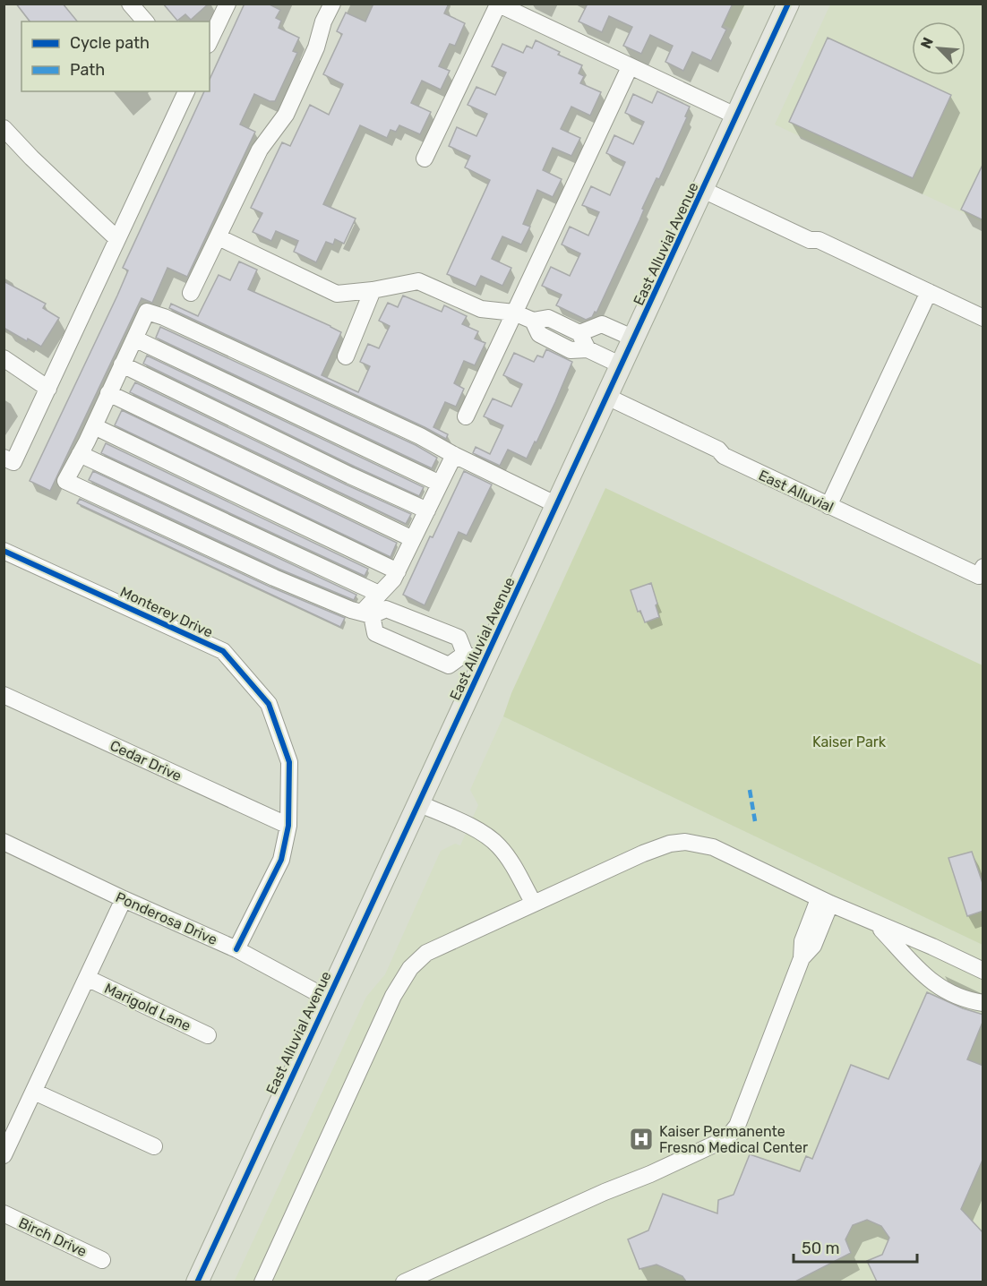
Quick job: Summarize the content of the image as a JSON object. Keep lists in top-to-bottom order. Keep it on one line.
{"streets":{"main road":["East Alluvial Avenue"],"street":["East Alluvial","Monterey Drive","Cedar Drive","Ponderosa Drive","Marigold Lane","Birch Drive"]},"crossings":[["East Alluvial Avenue","East Alluvial"],["East Alluvial Avenue","Ponderosa Drive"],["Monterey Drive","Cedar Drive"],["Monterey Drive","Ponderosa Drive"],["Ponderosa Drive","Marigold Lane"]],"parks":["Kaiser Park"],"places":{"hospital":["Kaiser Permanente Fresno Medical Center"]},"legend":["Cycle path","Path"],"scale_bar":"50 m","north":"top left"}
